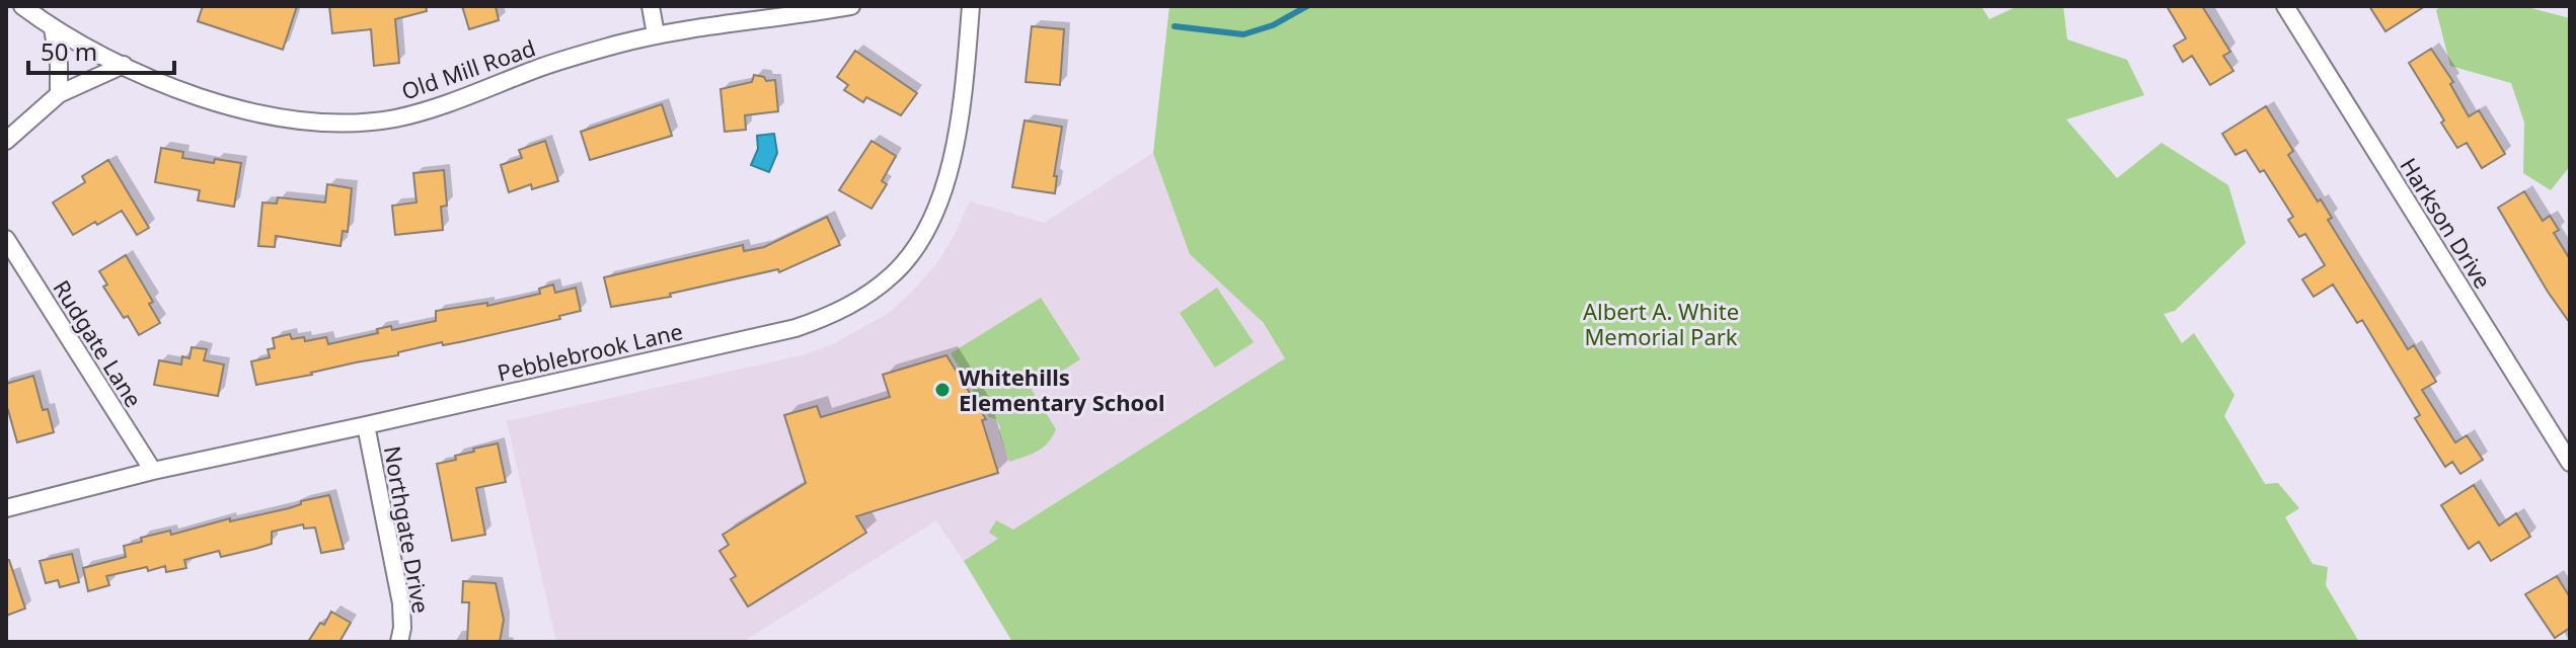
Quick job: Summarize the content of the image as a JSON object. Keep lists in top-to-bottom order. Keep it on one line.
{"streets":{"street":["Old Mill Road","Harkson Drive","Rudgate Lane","Pebblebrook Lane","Northgate Drive"]},"crossings":[["Rudgate Lane","Pebblebrook Lane"],["Pebblebrook Lane","Northgate Drive"]],"parks":["Albert A. White Memorial Park"],"places":["Whitehills Elementary School"],"scale_bar":"50 m"}
